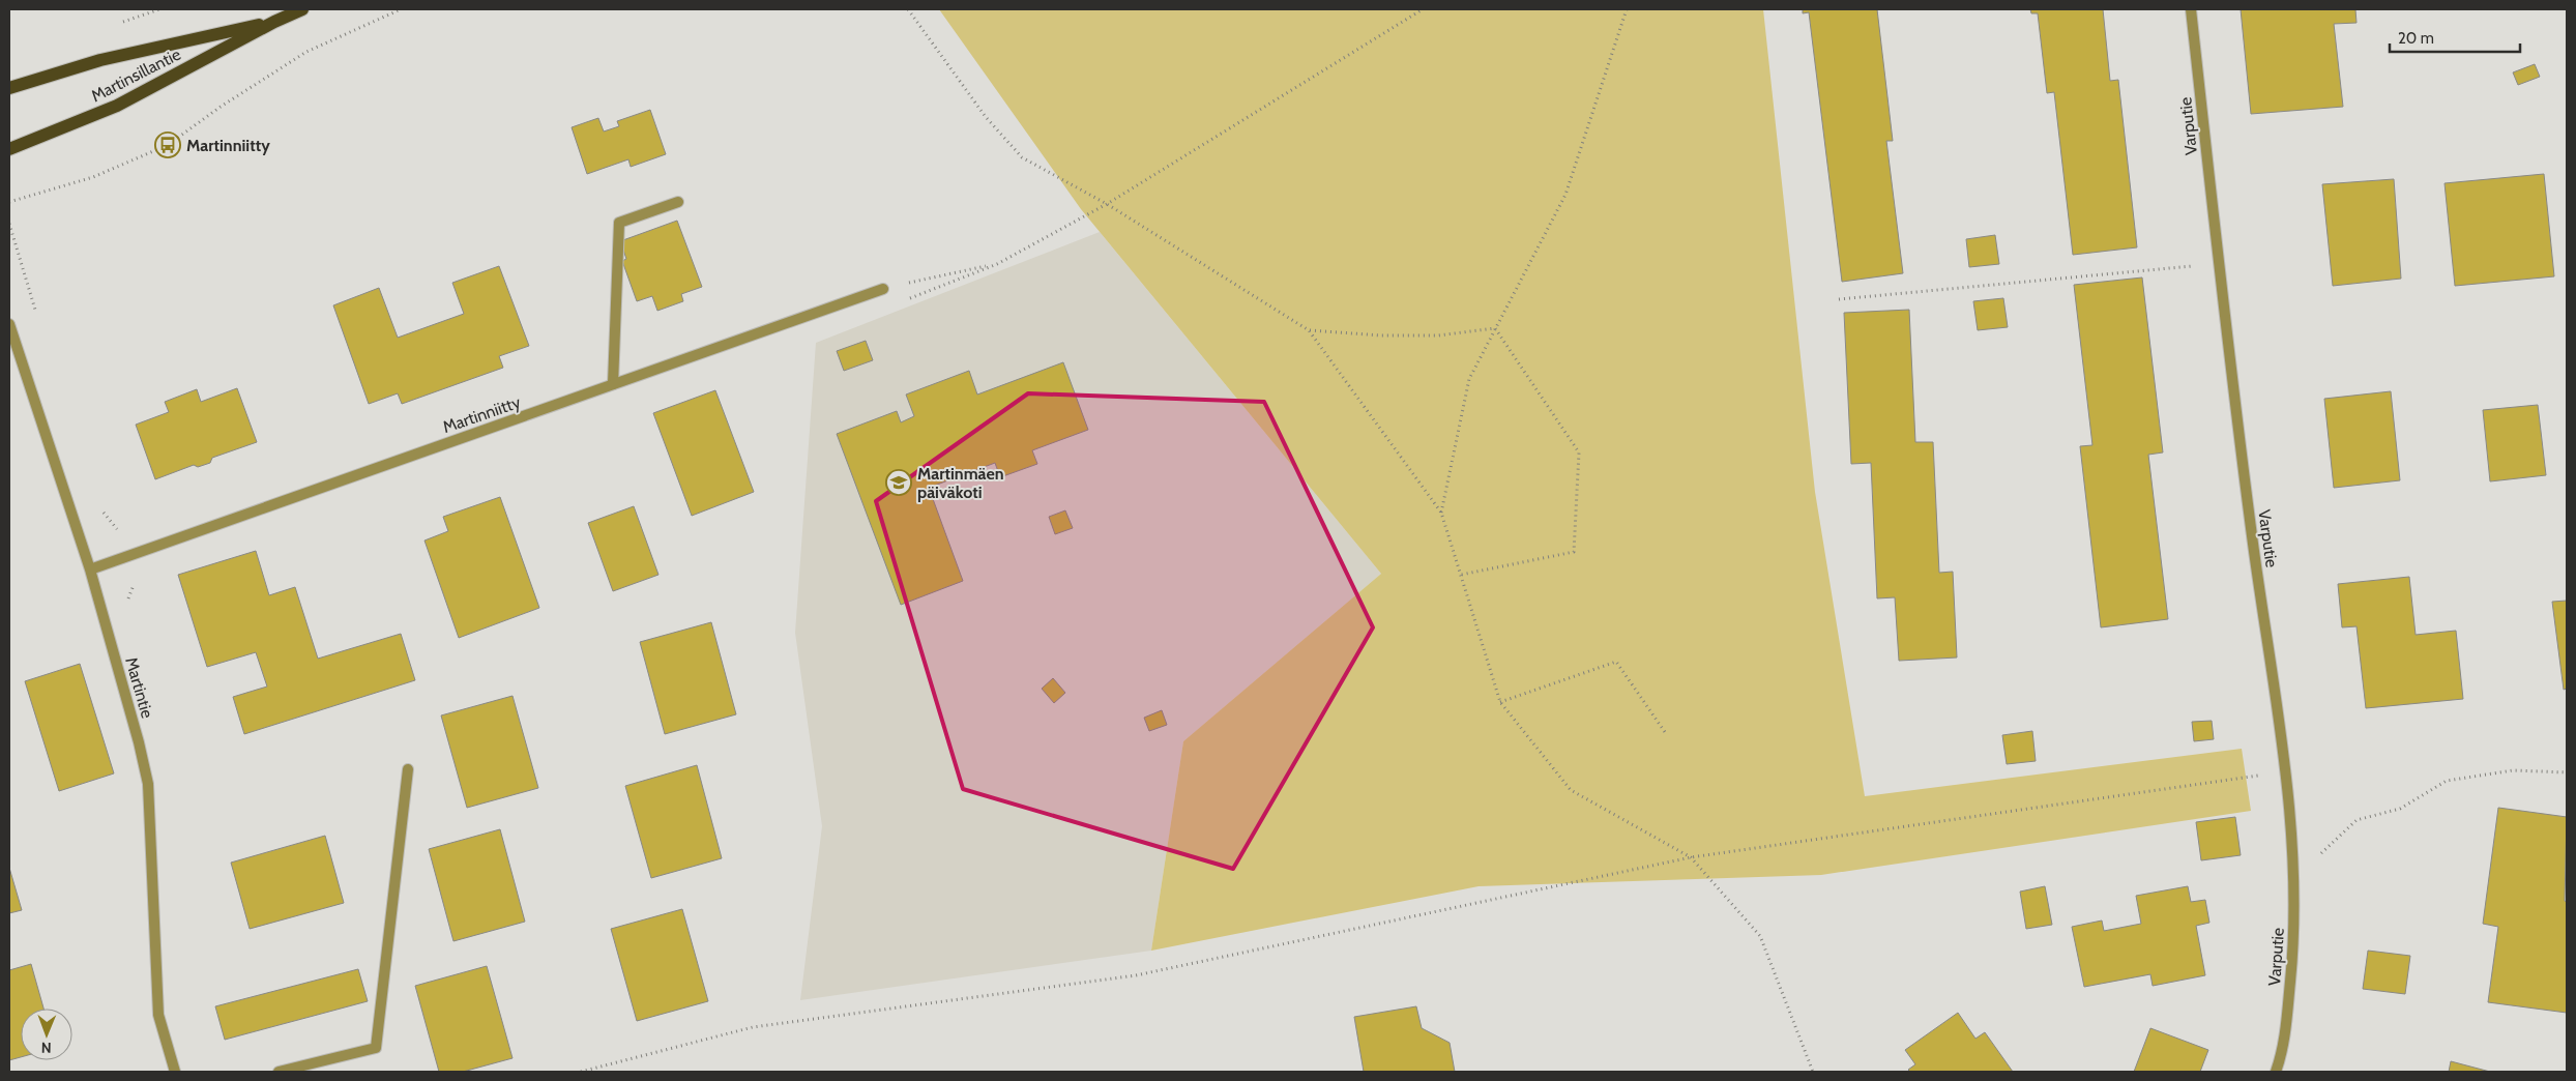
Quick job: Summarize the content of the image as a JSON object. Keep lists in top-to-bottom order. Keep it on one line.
{"streets":{"main road":["Martinsillantie"],"street":["Varputie","Martinniitty","Martintie"]},"crossings":[["Martinniitty","Martintie"]],"places":{"bus stop":["Martinniitty"],"school or university":["Martinmäen päiväkoti"]},"scale_bar":"20 m","north":"bottom"}
